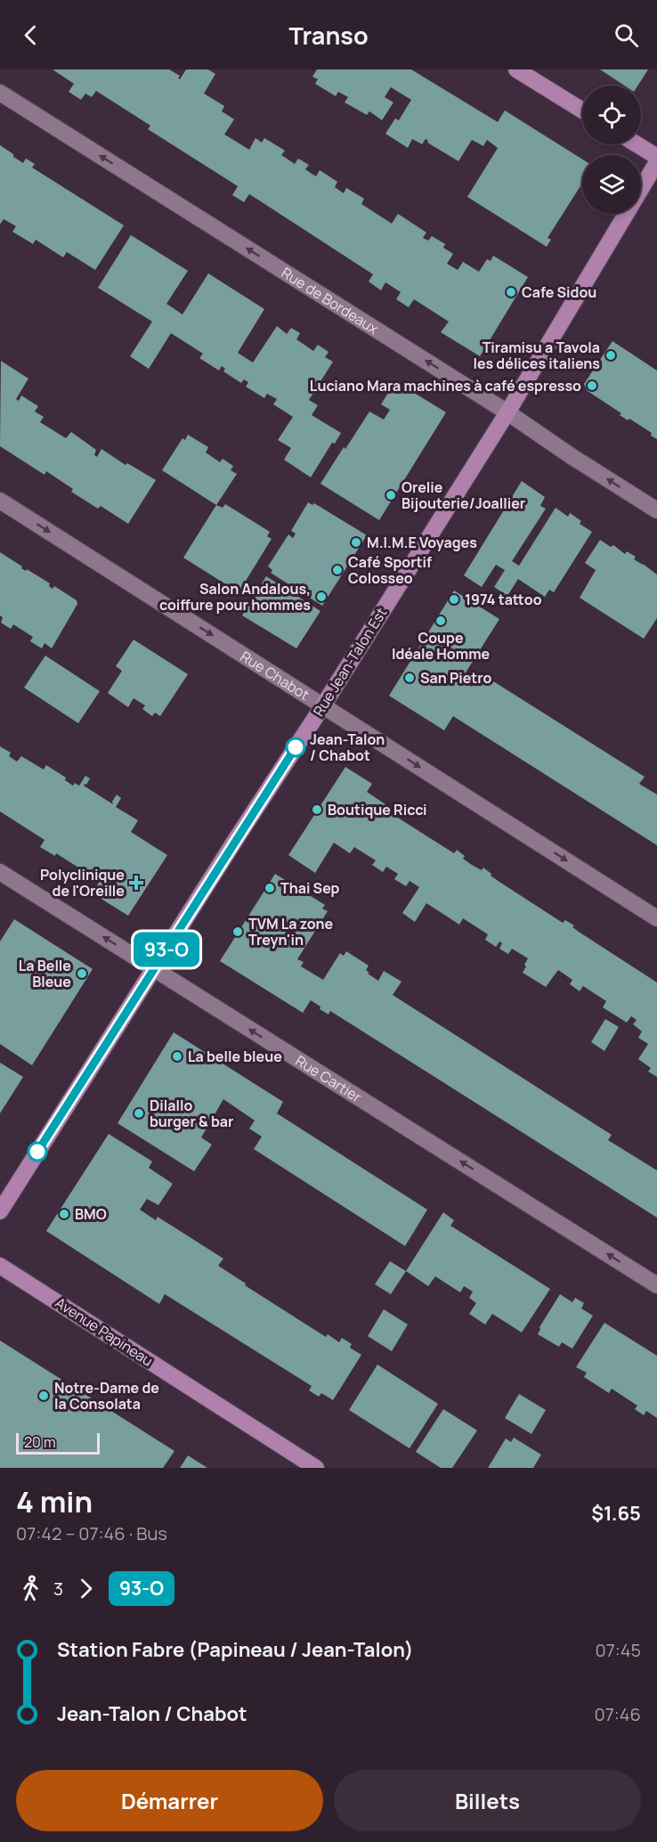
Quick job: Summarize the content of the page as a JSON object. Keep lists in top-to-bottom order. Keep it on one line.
{"streets":{"main road":["Rue Jean-Talon Est","Avenue Papineau"],"street":["Rue de Bordeaux","Rue Chabot","Rue Cartier"]},"crossings":[["Rue de Bordeaux","Rue Jean-Talon Est"],["Rue Jean-Talon Est","Rue Chabot"],["Rue Jean-Talon Est","Rue Cartier"]],"one_way":["Rue de Bordeaux","Rue Chabot","Rue Cartier"],"places":{"other":["Cafe Sidou","Tiramisu a Tavola les délices italiens","Luciano Mara machines à café espresso","Orelie Bijouterie/Joallier","M.I.M.E Voyages","Café Sportif Colosseo","Salon Andalous, coiffure pour hommes","1974 tattoo","Coupe Idéale Homme","San Pietro","Jean-Talon / Chabot","Boutique Ricci","Thai Sep","TVM La zone Treyn'in","La Belle Bleue","La belle bleue","Dilallo burger & bar","BMO","Notre-Dame de la Consolata"],"health":["Polyclinique de l'Oreille"]},"lines":["bus line 93-O"],"scale_bar":"20 m","page":{"header":"Transo","on_map":"93-O","scale":"20 m","heading":["4 min","07:42 – 07:46 · Bus","$1.65"],"legs":["3","93-O"],"list":[{"name":"Station Fabre (Papineau / Jean-Talon)","value":"07:45"},{"name":"Jean-Talon / Chabot","value":"07:46"}],"buttons":["Démarrer","Billets"]}}
